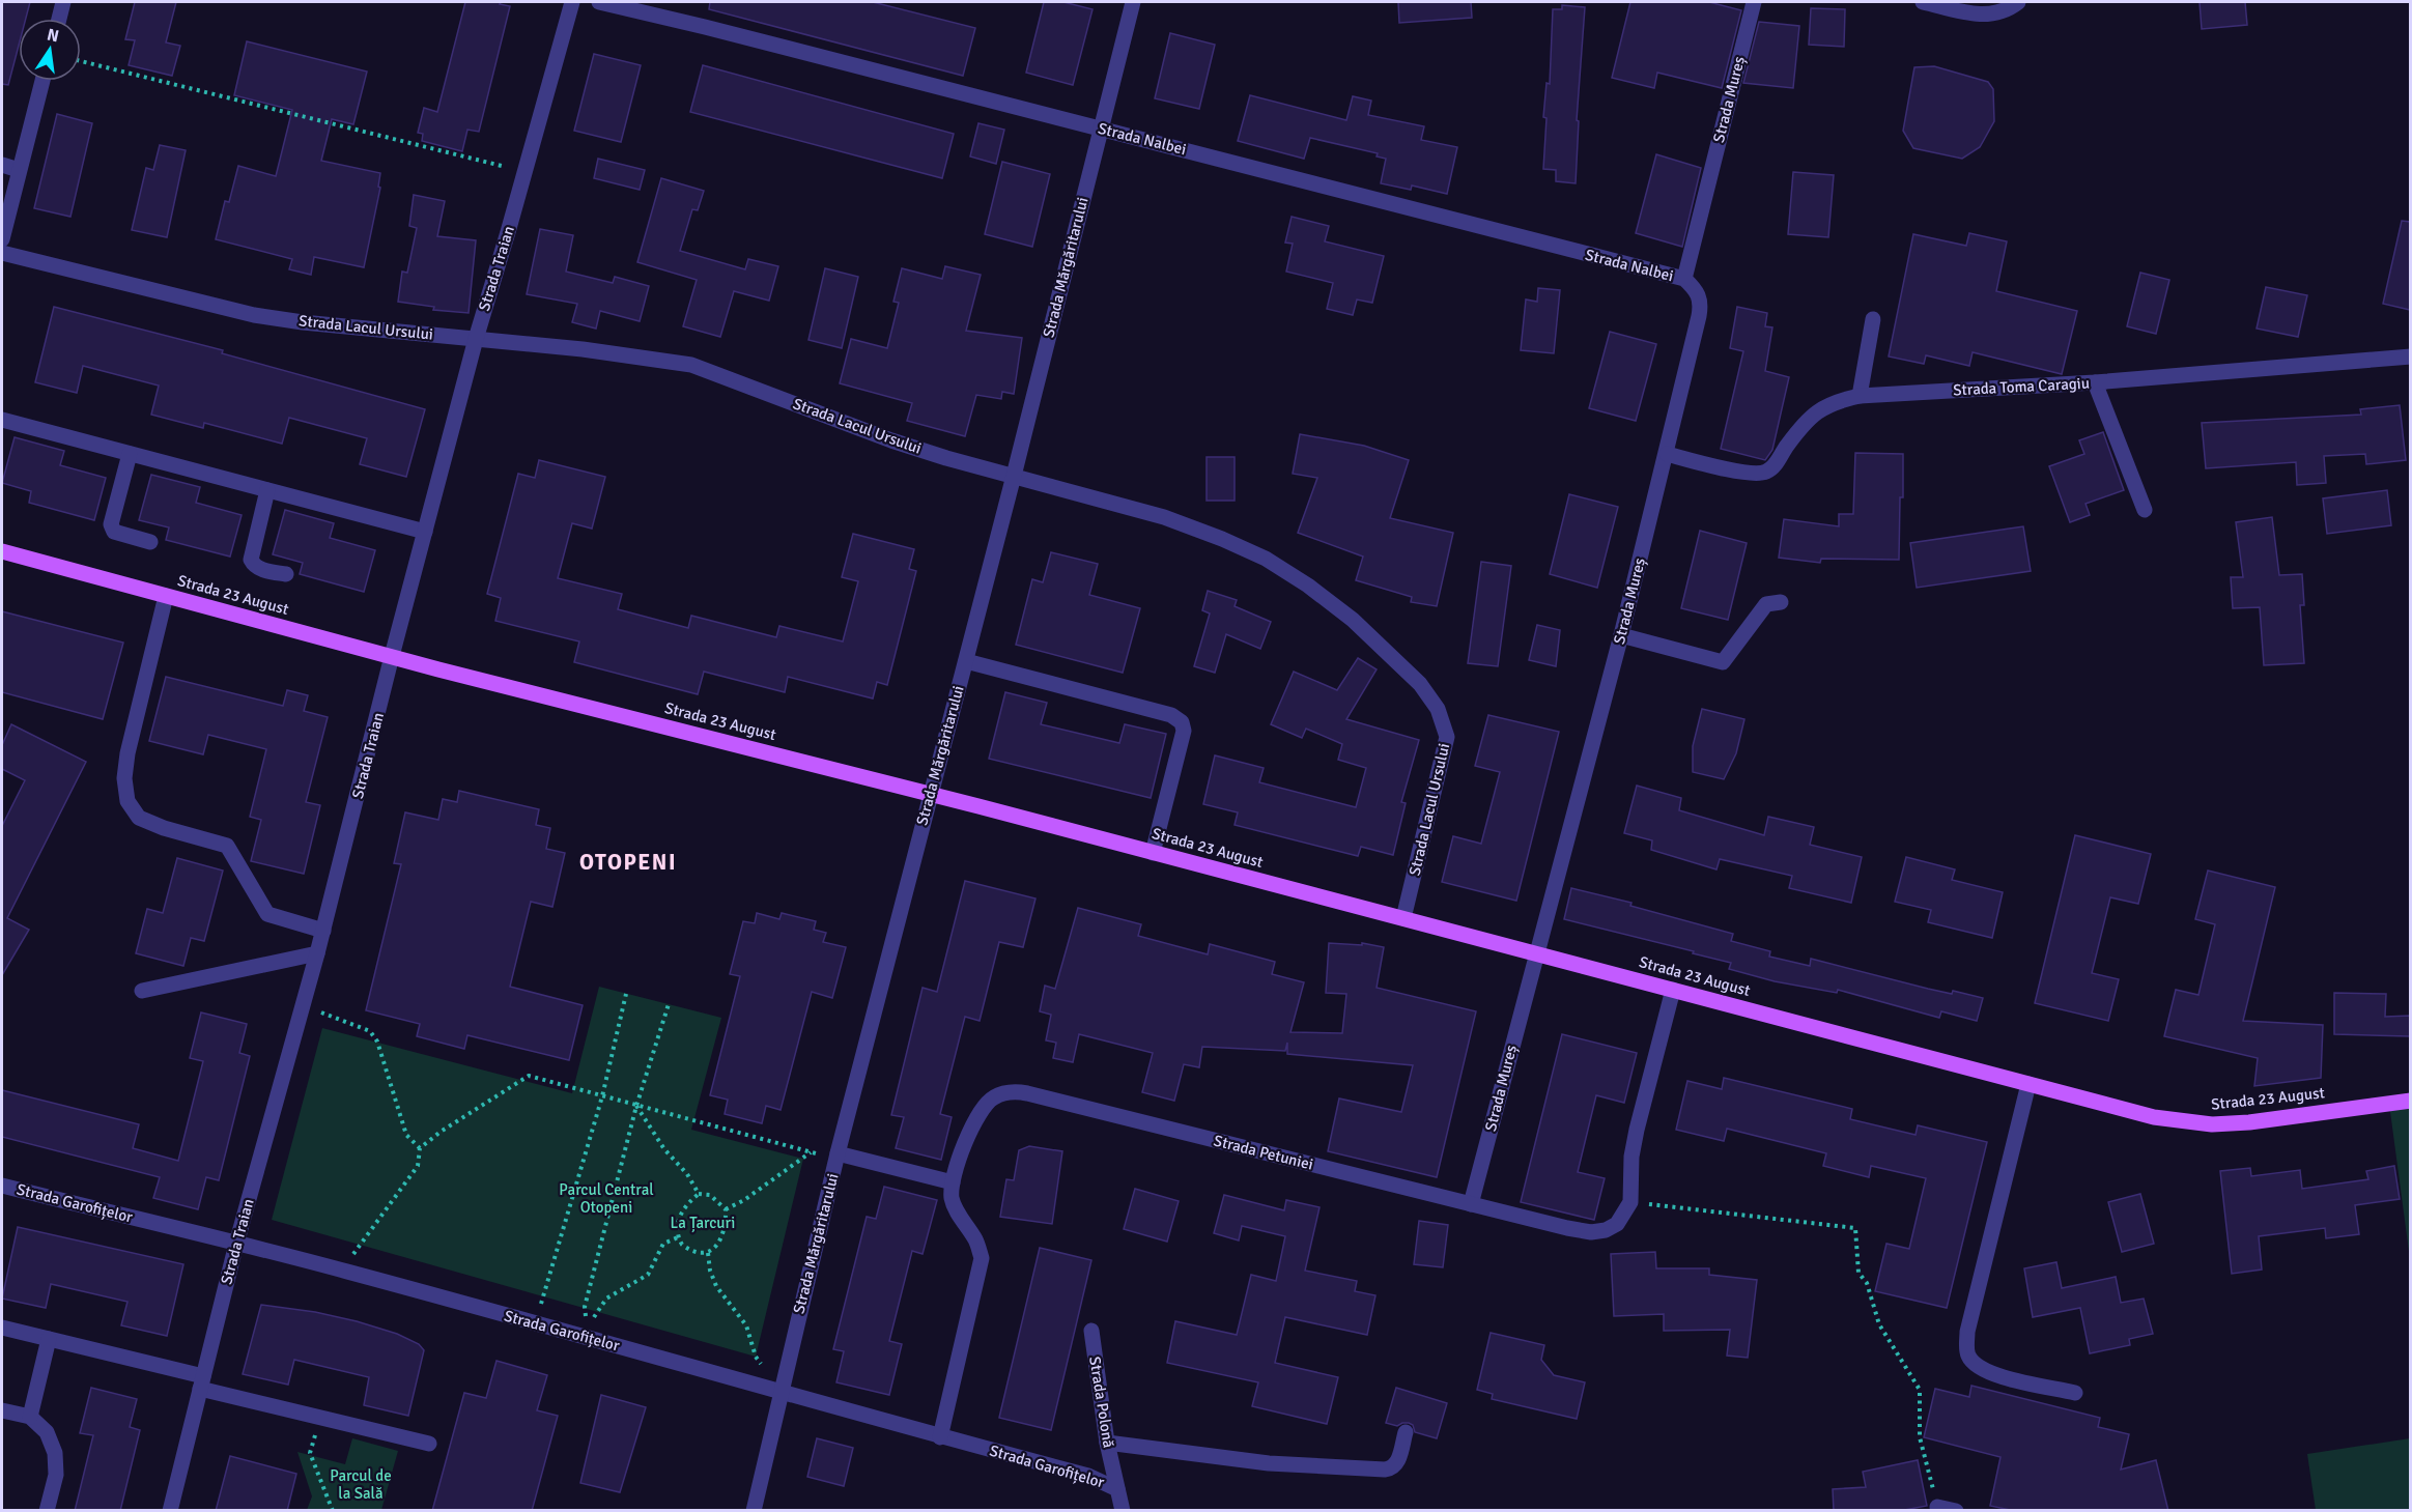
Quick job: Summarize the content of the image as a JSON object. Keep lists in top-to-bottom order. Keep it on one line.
{"streets":{"main road":["Strada 23 August"],"street":["Strada Mureș","Strada Nalbei","Strada Mărgăritarului","Strada Traian","Strada Lacul Ursului","Strada Toma Caragiu","Strada Petuniei","Strada Garofițelor","Strada Polonă"]},"crossings":[["Strada Mureș","Strada Nalbei"],["Strada Mureș","Strada Toma Caragiu"],["Strada Mureș","Strada 23 August"],["Strada Mureș","Strada Petuniei"],["Strada Nalbei","Strada Mărgăritarului"],["Strada Mărgăritarului","Strada Lacul Ursului"],["Strada Mărgăritarului","Strada 23 August"],["Strada Mărgăritarului","Strada Garofițelor"],["Strada Traian","Strada Lacul Ursului"],["Strada Traian","Strada 23 August"],["Strada Traian","Strada Garofițelor"],["Strada Lacul Ursului","Strada 23 August"],["Strada Garofițelor","Strada Polonă"]],"districts":["OTOPENI"],"parks":["Parcul Central Otopeni","La Țarcuri","Parcul de la Sală"],"north":"top"}
